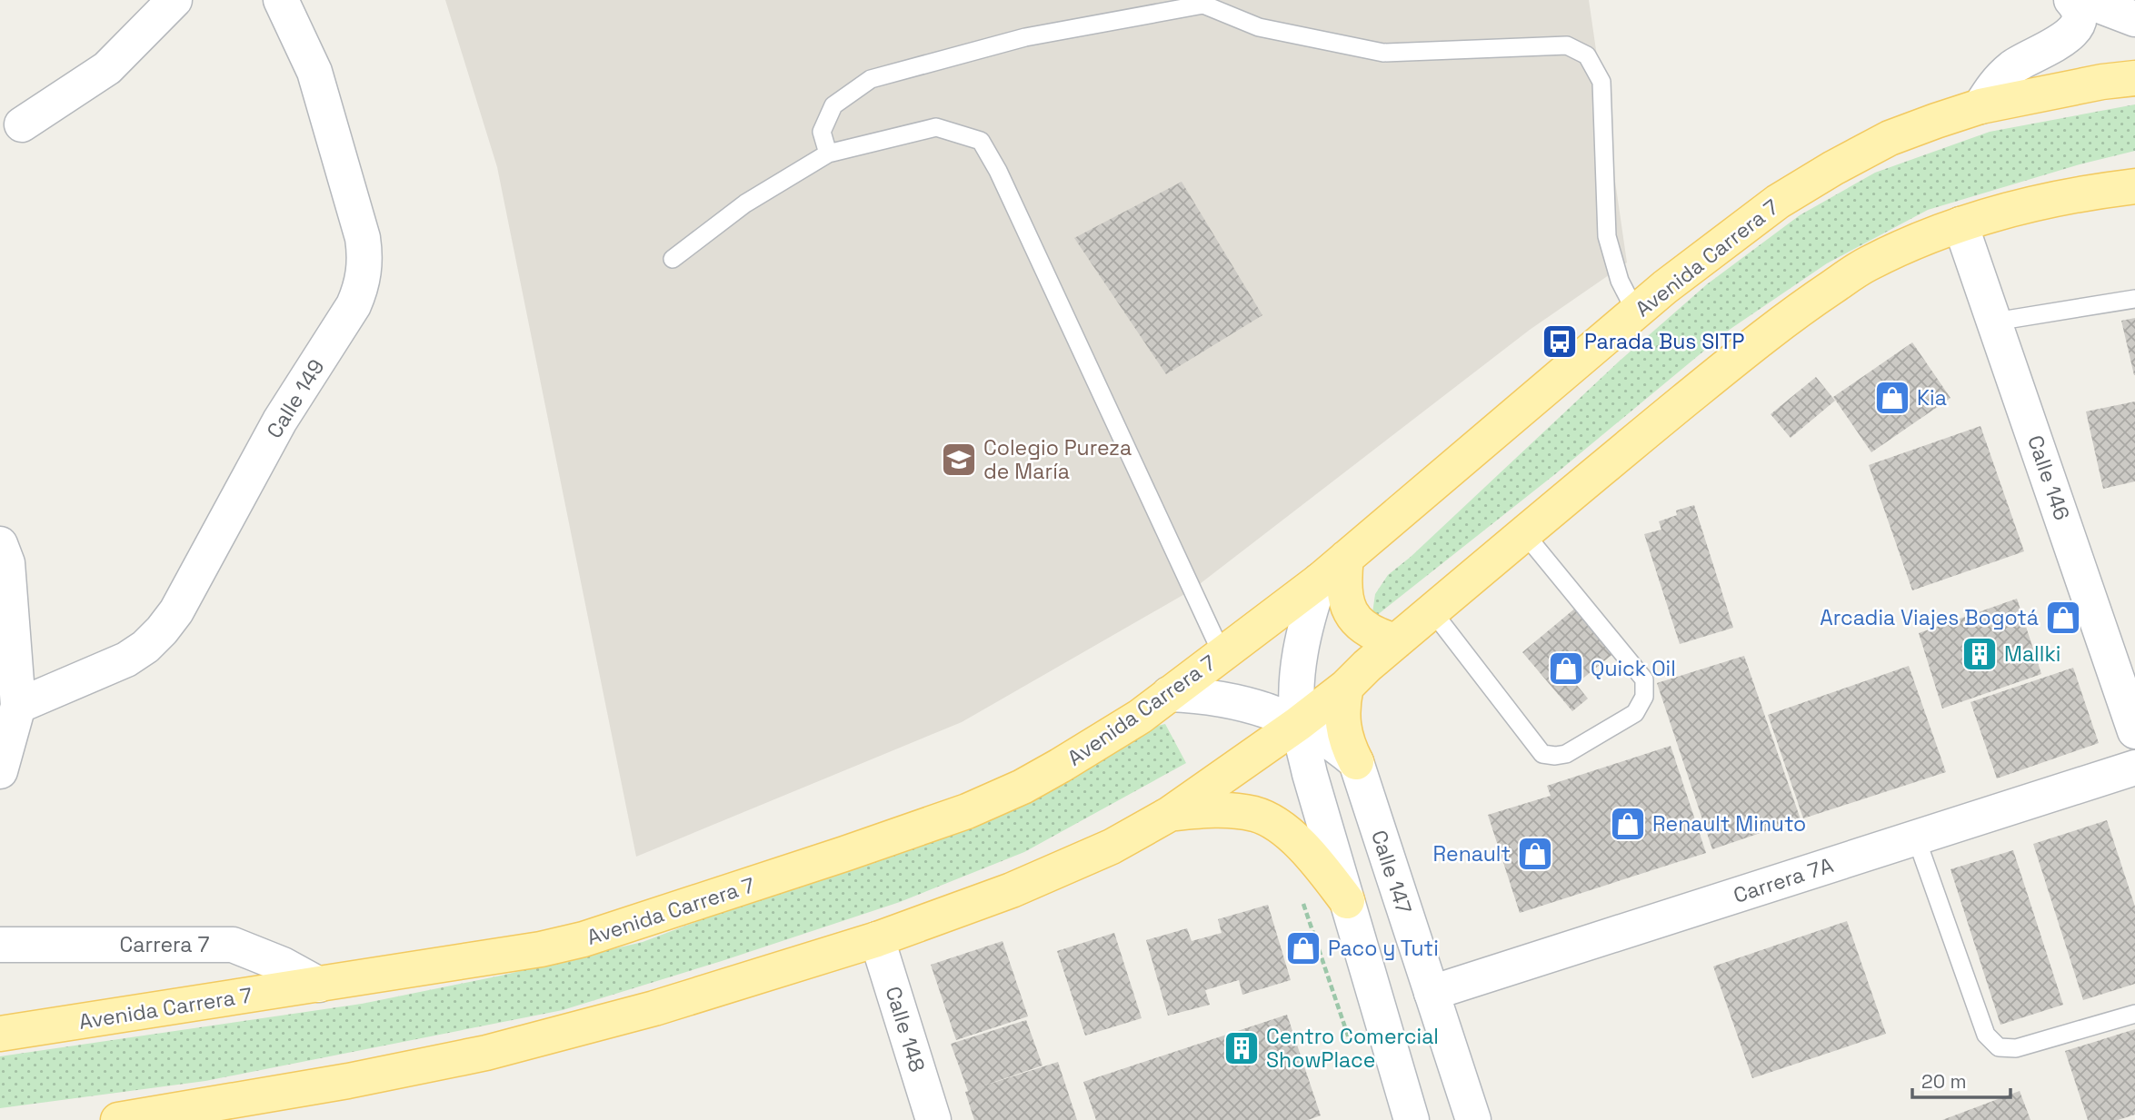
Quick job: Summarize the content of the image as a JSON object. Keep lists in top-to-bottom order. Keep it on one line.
{"streets":{"main road":["Avenida Carrera 7"],"street":["Calle 149","Calle 146","Calle 147","Carrera 7A","Carrera 7","Calle 148"]},"crossings":[["Avenida Carrera 7","Carrera 7"],["Calle 147","Carrera 7A"]],"places":{"bus stop":["Parada Bus SITP"],"shop":["Kia","Arcadia Viajes Bogotá","Quick Oil","Renault Minuto","Renault","Paco y Tuti"],"school or university":["Colegio Pureza de María"],"building":["Mallki","Centro Comercial ShowPlace"]},"scale_bar":"20 m"}
